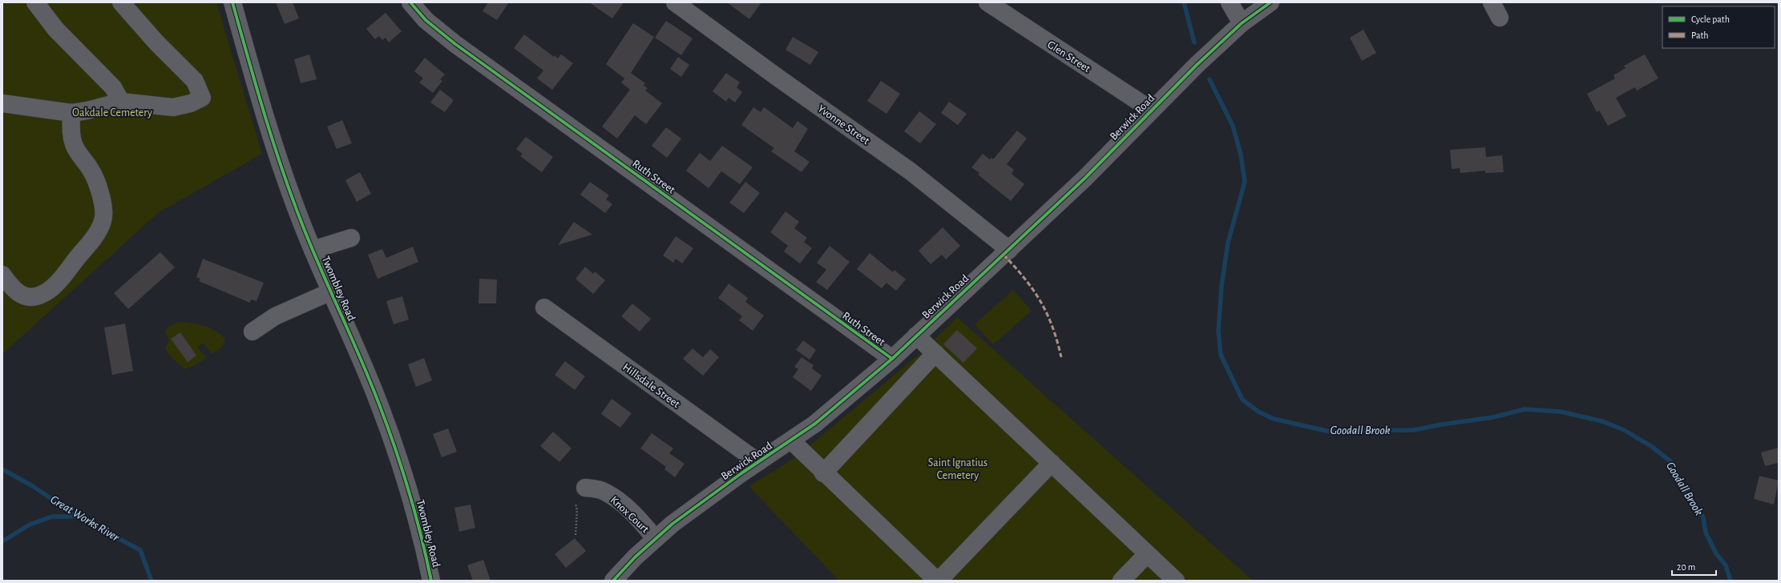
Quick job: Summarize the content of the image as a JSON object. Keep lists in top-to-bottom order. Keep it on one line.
{"streets":{"street":["Glen Street","Berwick Road","Yvonne Street","Ruth Street","Twombley Road","Hillsdale Street","Knox Court"]},"crossings":[["Glen Street","Berwick Road"],["Berwick Road","Yvonne Street"],["Berwick Road","Ruth Street"],["Berwick Road","Hillsdale Street"],["Berwick Road","Knox Court"]],"water":["Goodall Brook","Great Works River"],"parks":["Oakdale Cemetery","Saint Ignatius Cemetery"],"legend":["Cycle path","Path"],"scale_bar":"20 m"}
